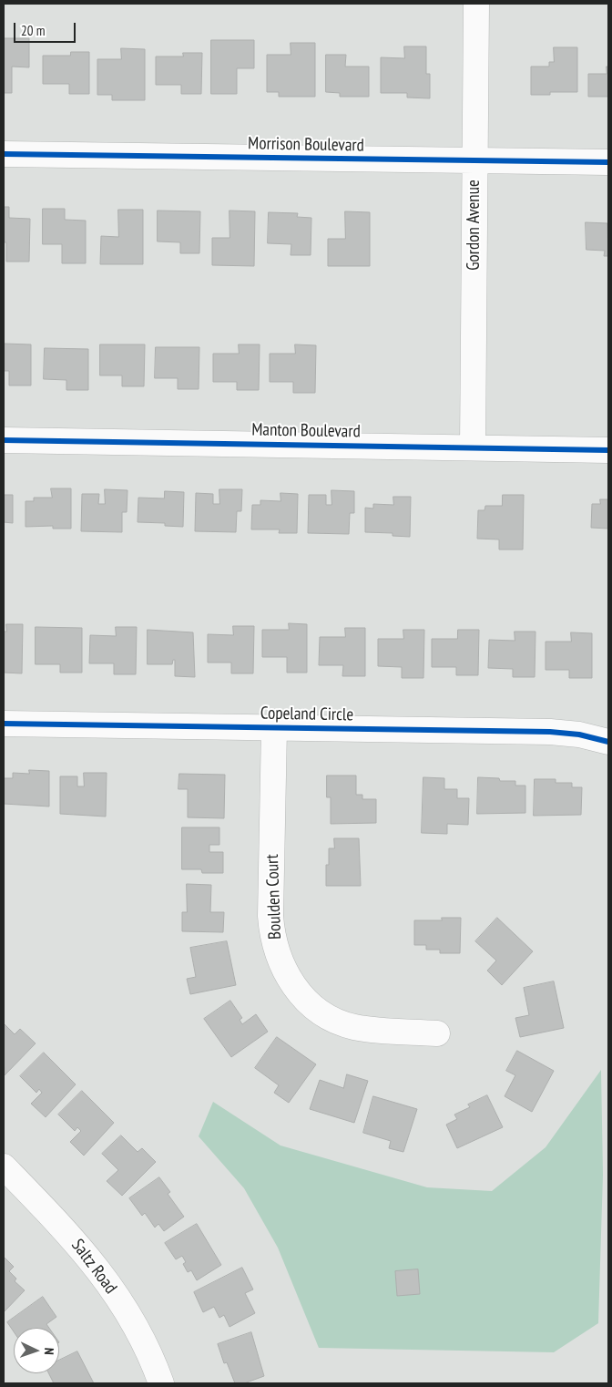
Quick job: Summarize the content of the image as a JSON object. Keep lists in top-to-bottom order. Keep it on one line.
{"streets":{"street":["Morrison Boulevard","Gordon Avenue","Manton Boulevard","Copeland Circle","Boulden Court","Saltz Road"]},"crossings":[["Morrison Boulevard","Gordon Avenue"],["Gordon Avenue","Manton Boulevard"],["Copeland Circle","Boulden Court"]],"scale_bar":"20 m","north":"right"}
